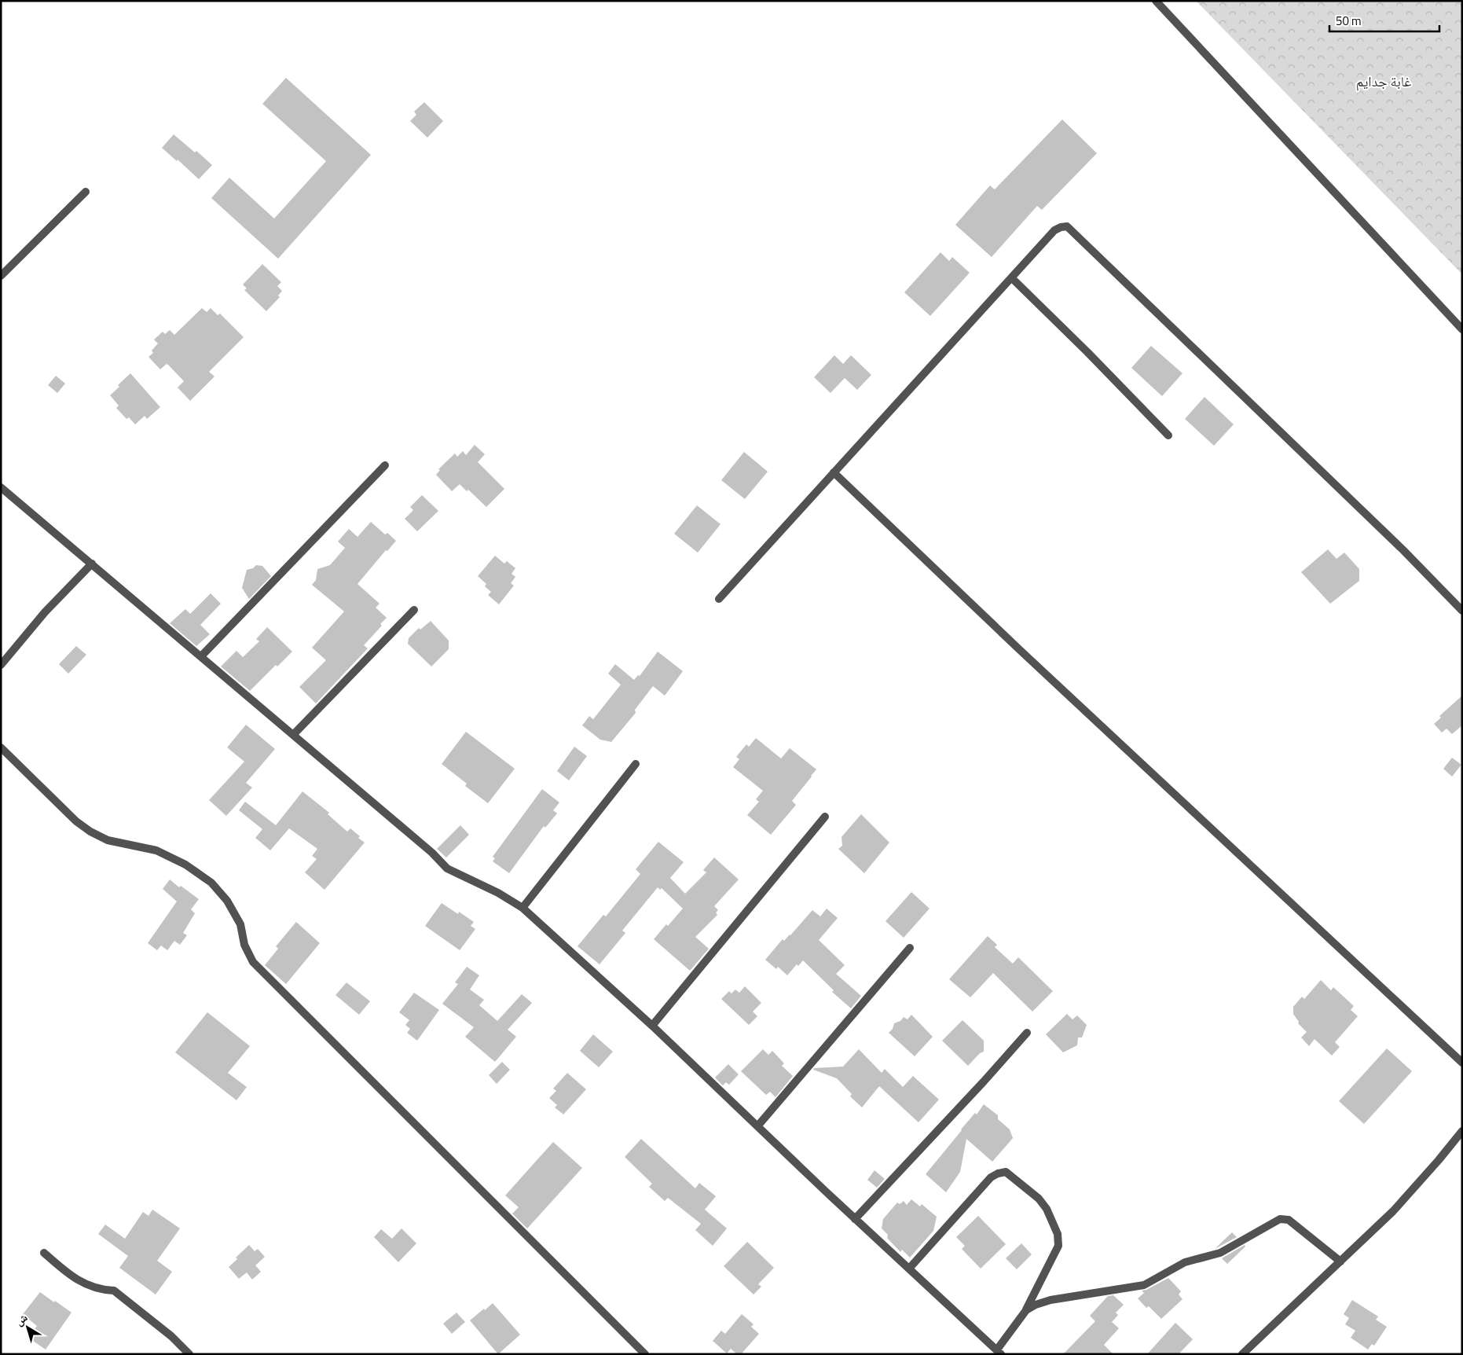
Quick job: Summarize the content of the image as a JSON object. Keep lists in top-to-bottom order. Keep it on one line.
{"parks":["غابة جدايم"],"scale_bar":"50 m","north":"top left"}
